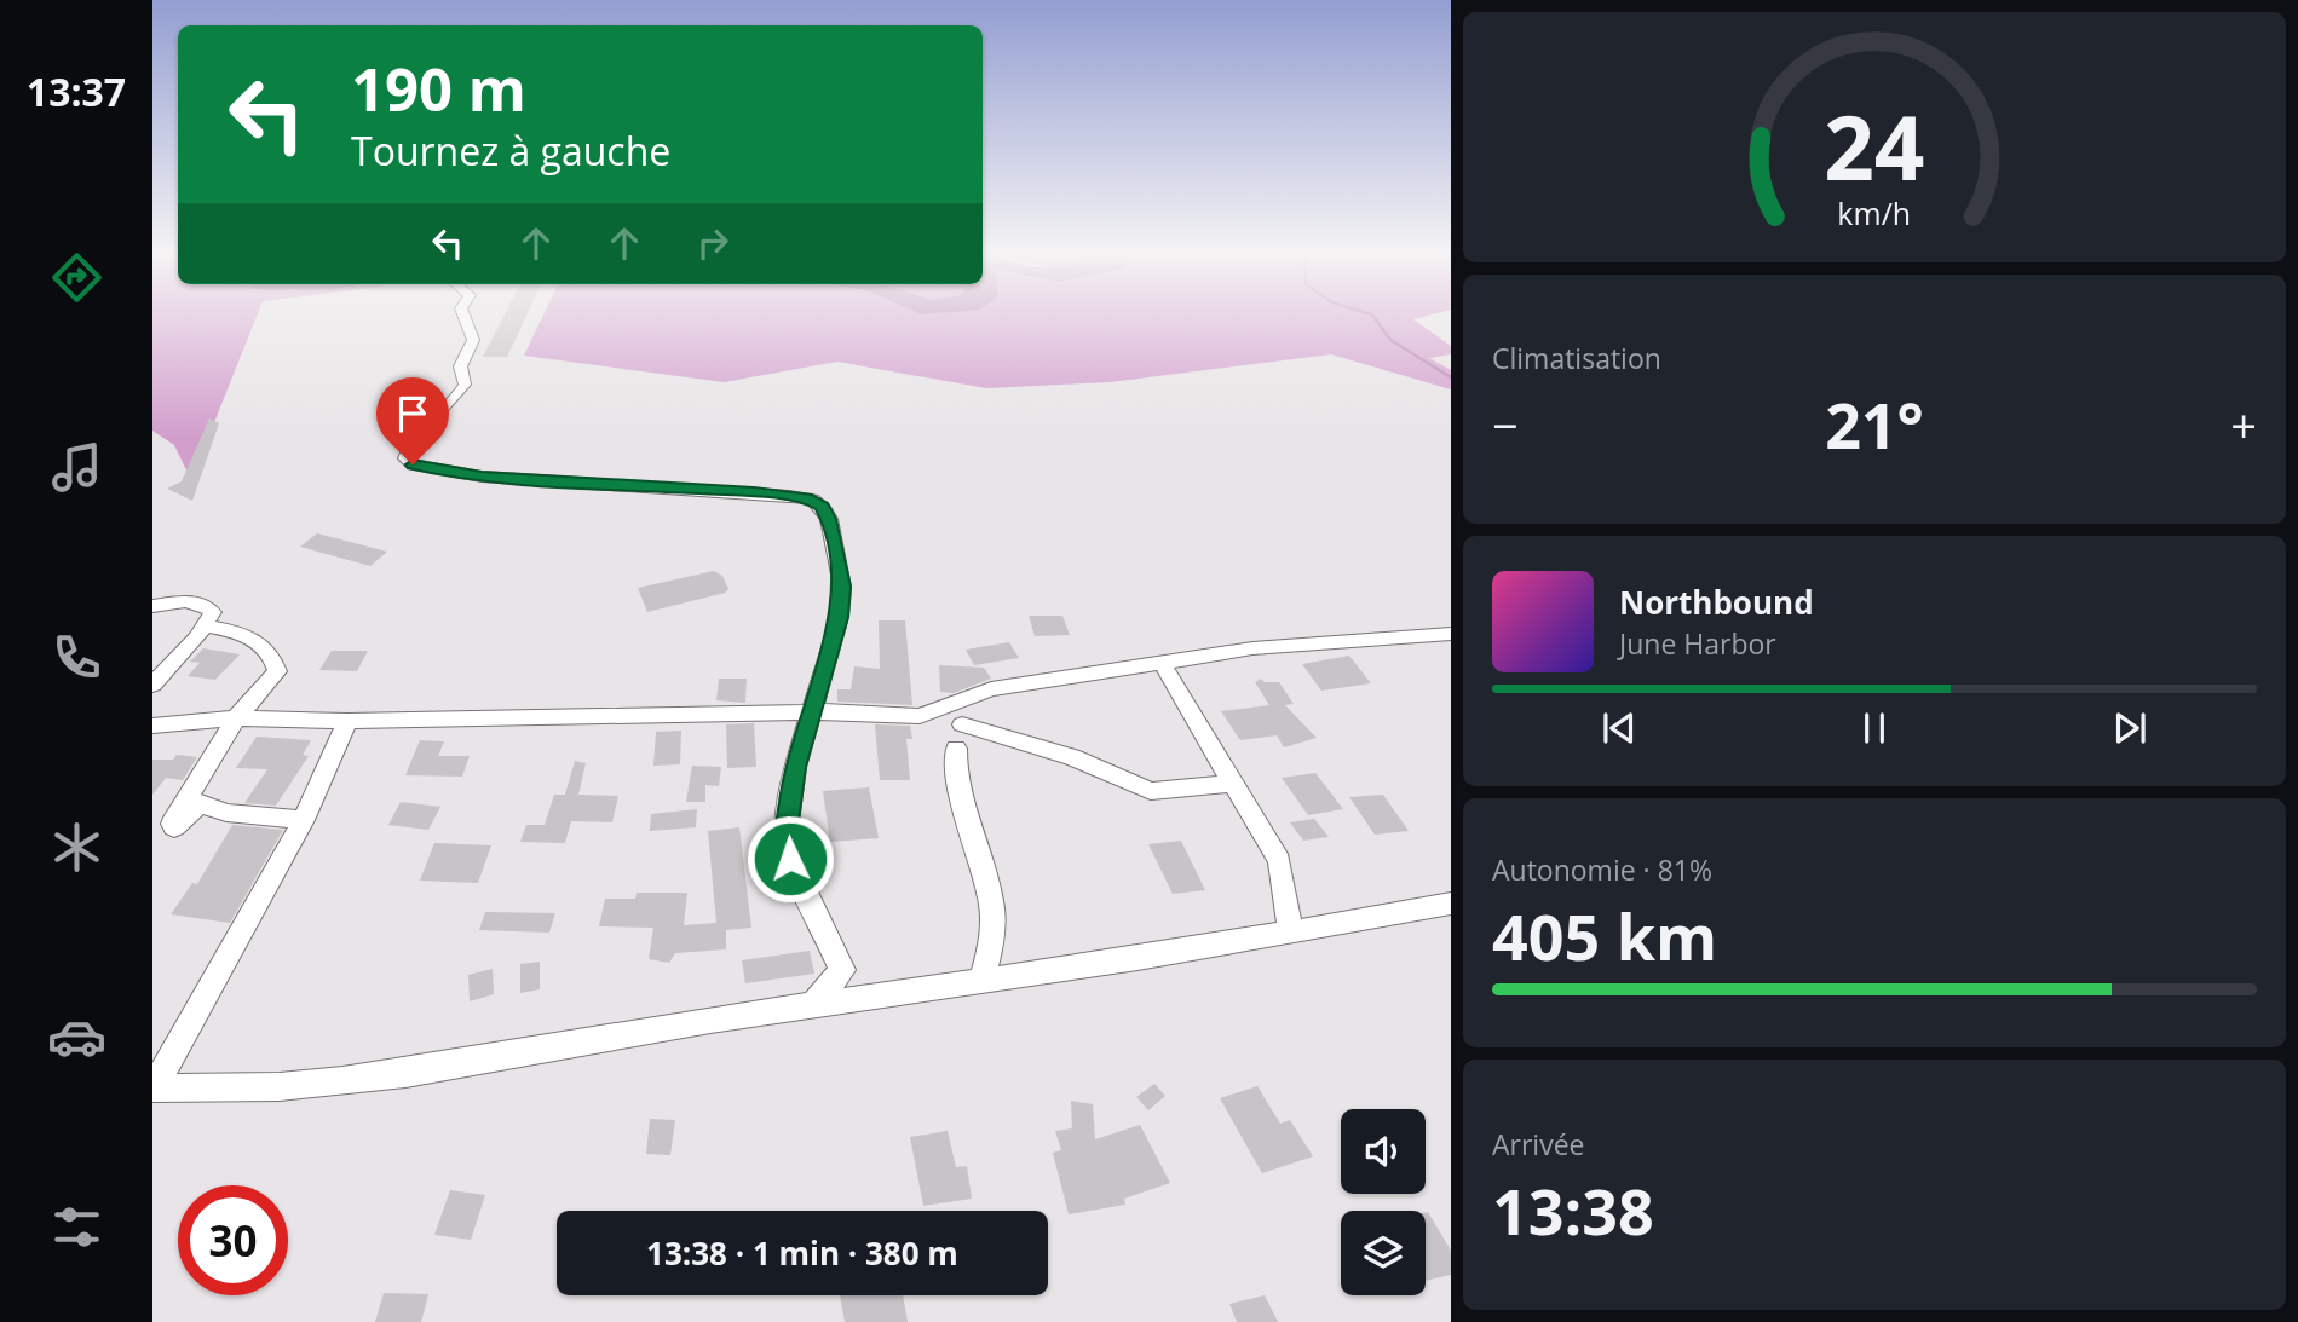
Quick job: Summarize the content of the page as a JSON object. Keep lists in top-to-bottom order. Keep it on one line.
{"page":{"tabs":"13:37","turn":["190 m","Tournez à gauche"],"tile":["Climatisation",["Autonomie · 81%","405 km"],["Arrivée","13:38"]],"heat":["−","21°","+"],"song":["Northbound","June Harbor"],"limit":"30","trip":"13:38 · 1 min · 380 m","gauge":["24","km/h"]}}
